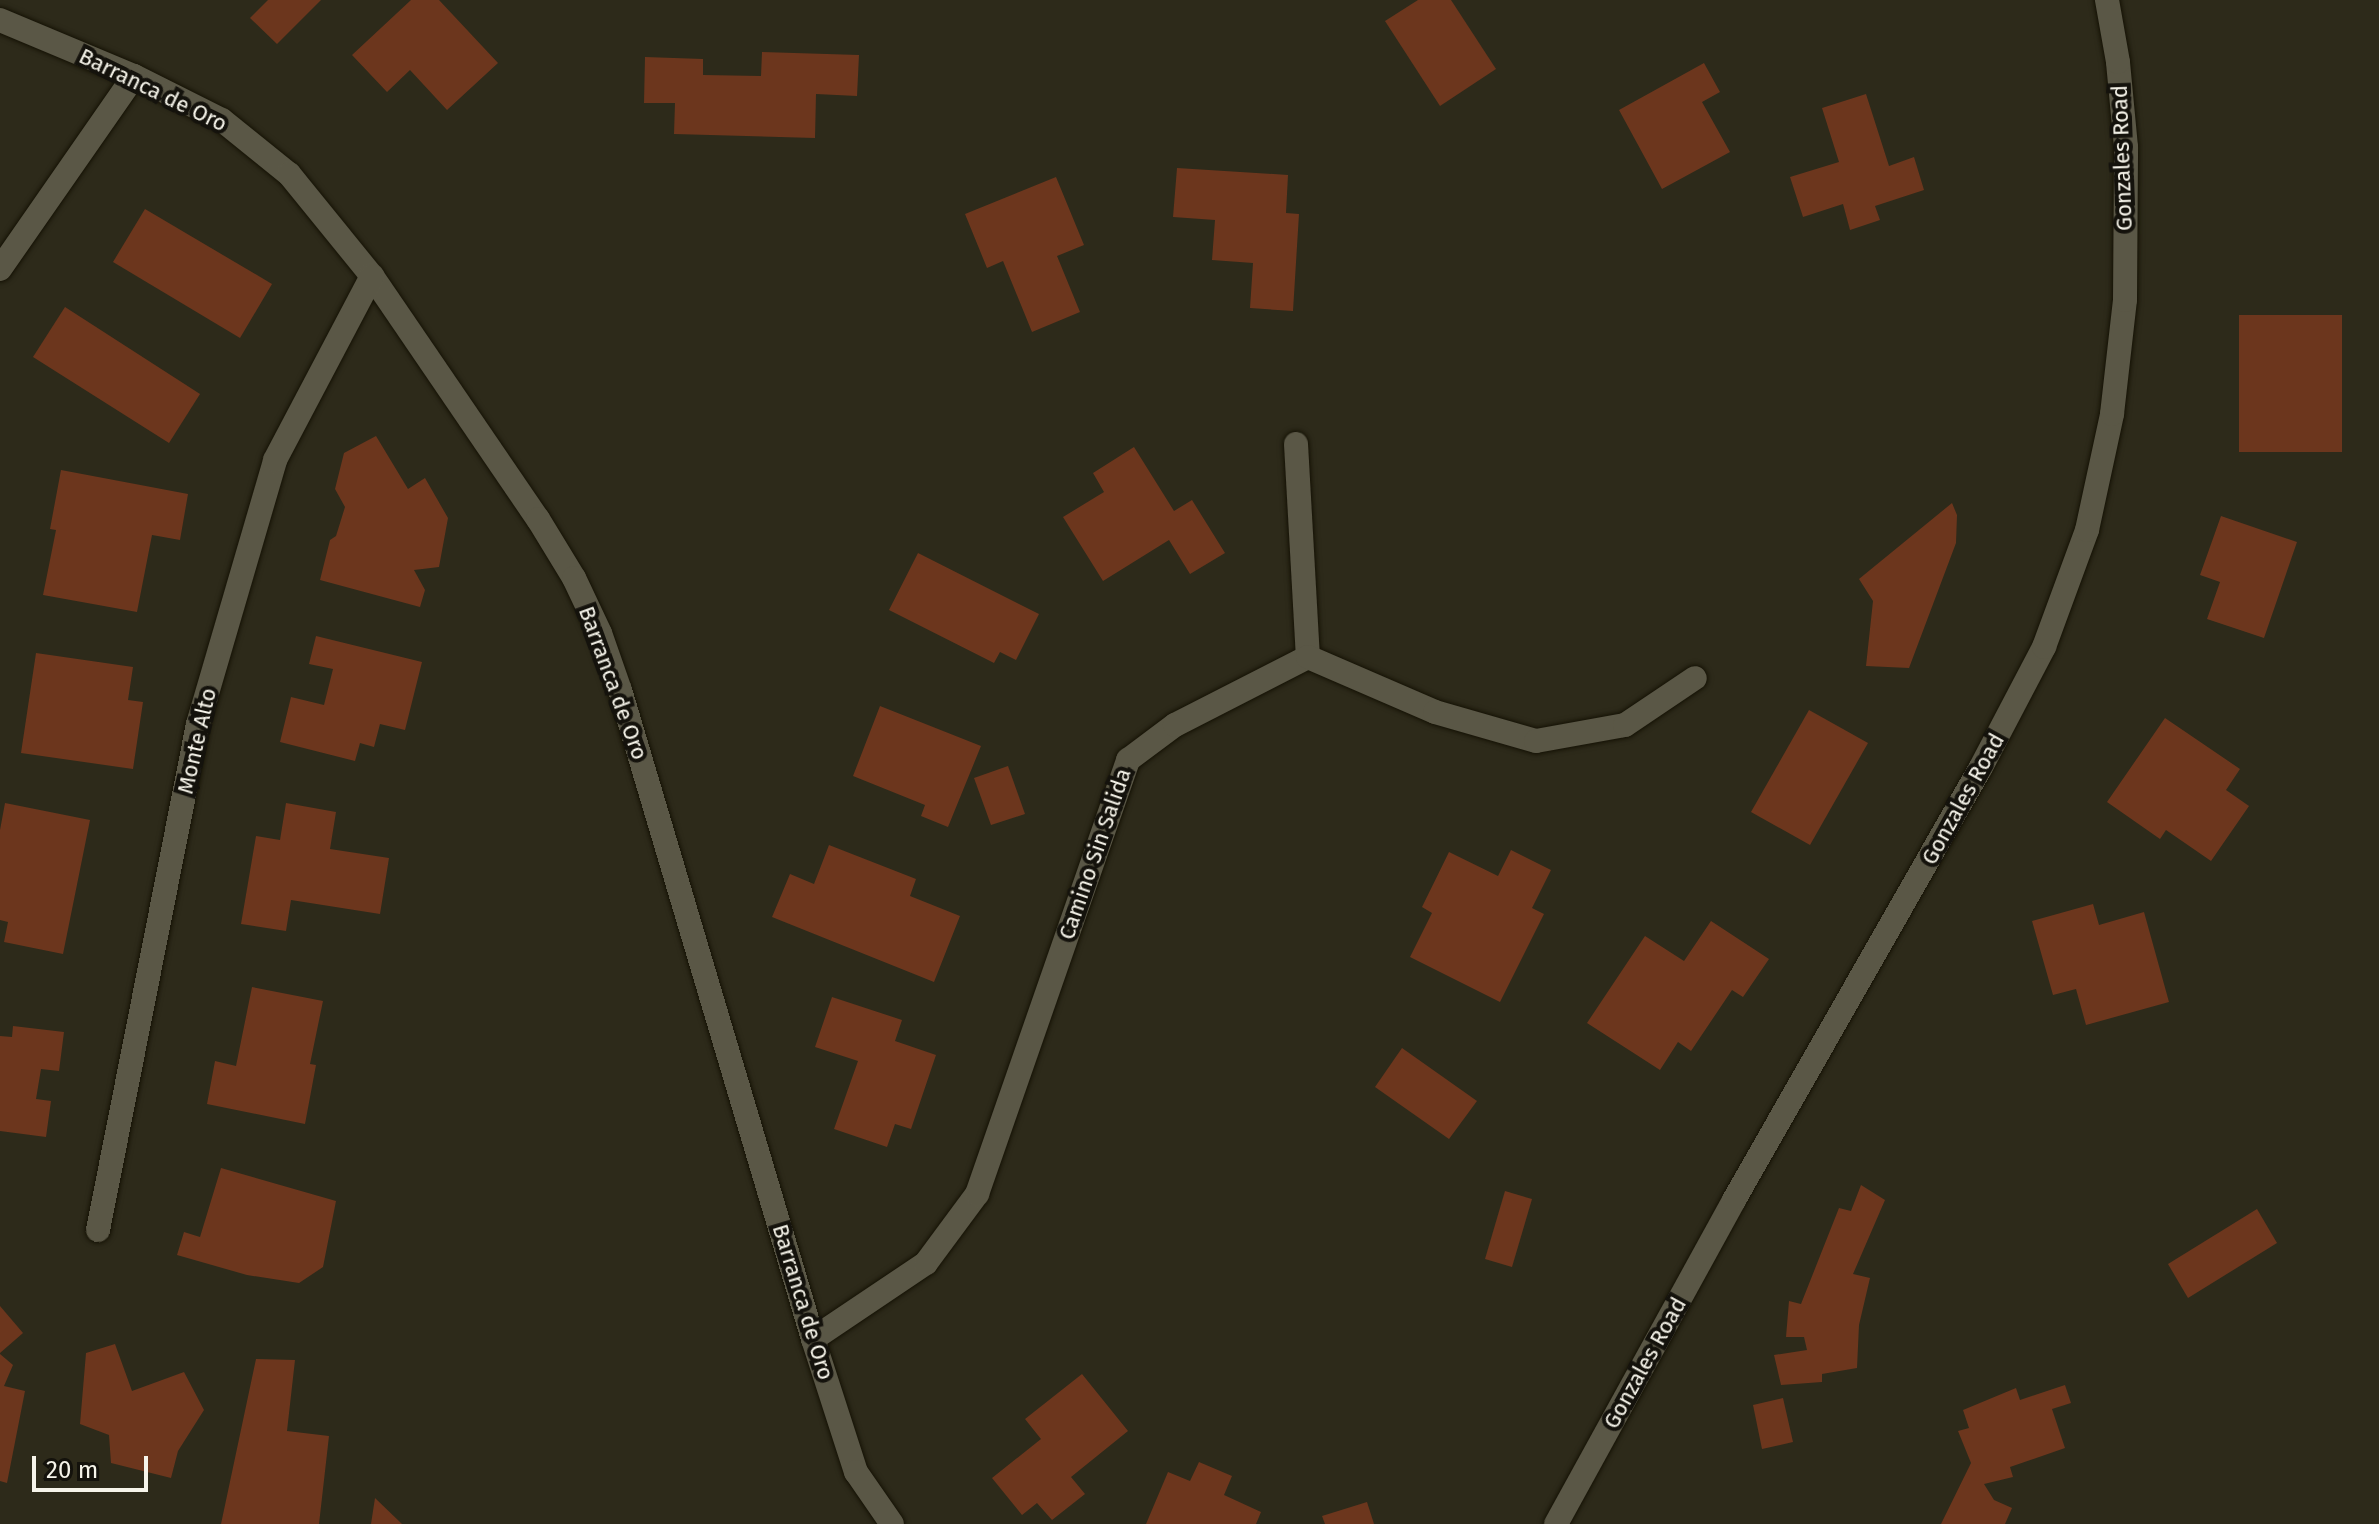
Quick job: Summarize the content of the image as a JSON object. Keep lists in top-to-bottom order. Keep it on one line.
{"streets":{"street":["Barranca de Oro","Gonzales Road","Monte Alto","Camino Sin Salida"]},"crossings":[["Barranca de Oro","Monte Alto"],["Barranca de Oro","Camino Sin Salida"]],"scale_bar":"20 m"}
